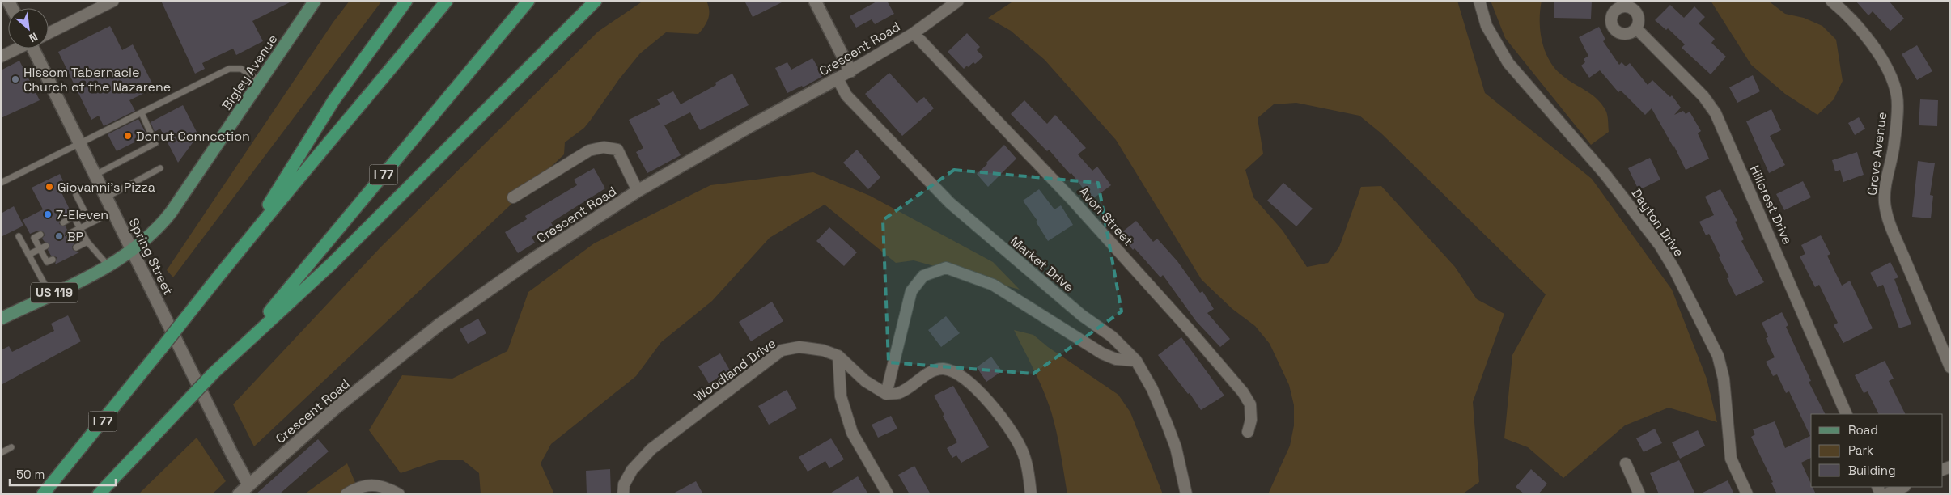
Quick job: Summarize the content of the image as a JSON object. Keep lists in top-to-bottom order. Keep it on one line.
{"streets":{"highway":["I 77"],"main road":["Bigley Avenue","US 119"],"street":["Crescent Road","Grove Avenue","Hillcrest Drive","Avon Street","Dayton Drive","Spring Street","Market Drive","Woodland Drive"]},"crossings":[["Crescent Road","Avon Street"],["Crescent Road","Spring Street"],["Crescent Road","Market Drive"],["Bigley Avenue","Spring Street"]],"places":["Hissom Tabernacle Church of the Nazarene","Donut Connection","Giovanni's Pizza","7-Eleven","BP"],"legend":["Road","Park","Building"],"scale_bar":"50 m","north":"bottom right"}
